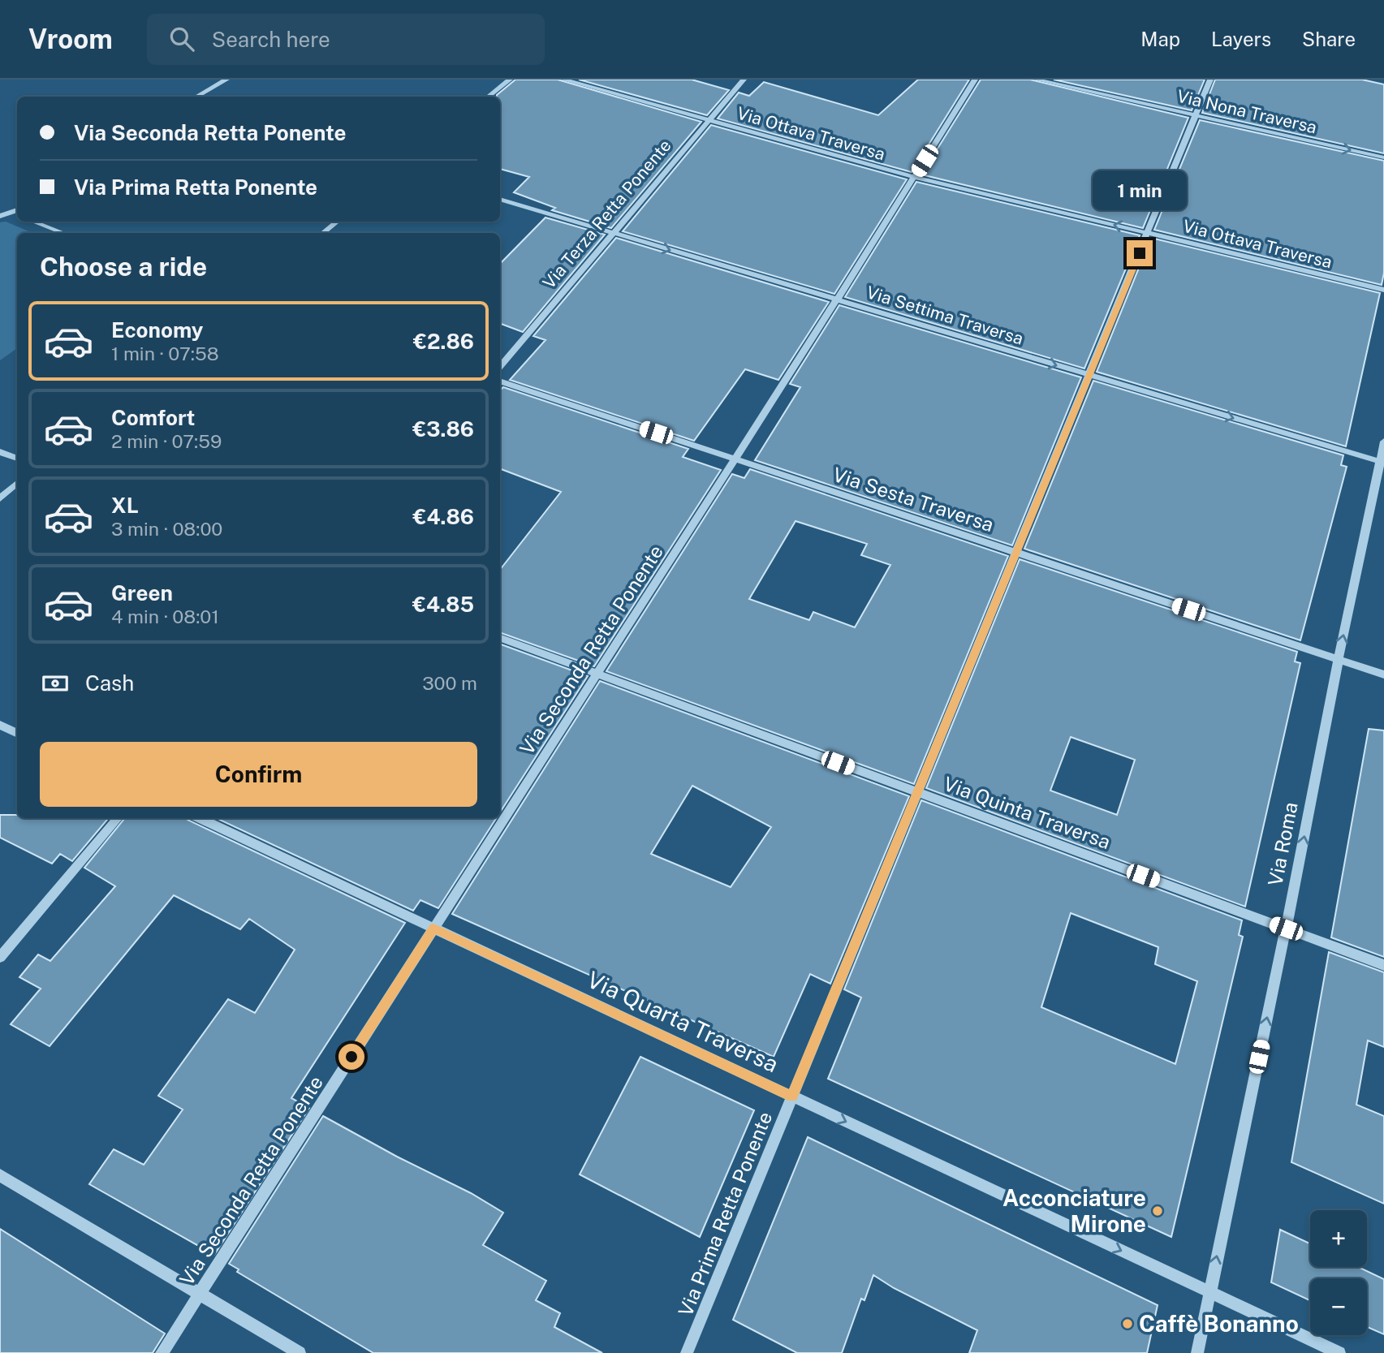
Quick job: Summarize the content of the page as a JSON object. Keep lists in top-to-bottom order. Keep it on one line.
{"streets":{"street":["Via Nona Traversa","Via Ottava Traversa","Via Terza Retta Ponente","Via Settima Traversa","Via Sesta Traversa","Via Seconda Retta Ponente","Via Quinta Traversa","Via Roma","Via Quarta Traversa","Via Prima Retta Ponente"]},"crossings":[["Via Nona Traversa","Via Prima Retta Ponente"],["Via Ottava Traversa","Via Terza Retta Ponente"],["Via Ottava Traversa","Via Seconda Retta Ponente"],["Via Ottava Traversa","Via Prima Retta Ponente"],["Via Terza Retta Ponente","Via Settima Traversa"],["Via Settima Traversa","Via Seconda Retta Ponente"],["Via Settima Traversa","Via Roma"],["Via Settima Traversa","Via Prima Retta Ponente"],["Via Sesta Traversa","Via Seconda Retta Ponente"],["Via Sesta Traversa","Via Roma"],["Via Sesta Traversa","Via Prima Retta Ponente"],["Via Seconda Retta Ponente","Via Quinta Traversa"],["Via Seconda Retta Ponente","Via Quarta Traversa"],["Via Quinta Traversa","Via Roma"],["Via Quinta Traversa","Via Prima Retta Ponente"],["Via Roma","Via Quarta Traversa"],["Via Quarta Traversa","Via Prima Retta Ponente"]],"one_way":["Via Nona Traversa","Via Settima Traversa","Via Roma","Via Quarta Traversa"],"places":["Acconciature Mirone","Caffè Bonanno"],"page":{"header":"Vroom","search":"Search here","nav":["Map","Layers","Share"],"banner":["Via Seconda Retta Ponente","Via Prima Retta Ponente"],"bubble":"1 min","heading":"Choose a ride","list":[{"name":"Economy","note":"1 min · 07:58","value":"€2.86"},{"name":"Comfort","note":"2 min · 07:59","value":"€3.86"},{"name":"XL","note":"3 min · 08:00","value":"€4.86"},{"name":"Green","note":"4 min · 08:01","value":"€4.85"}],"pay":["Cash","300 m"],"buttons":"Confirm","map_buttons":["+","−"]}}
